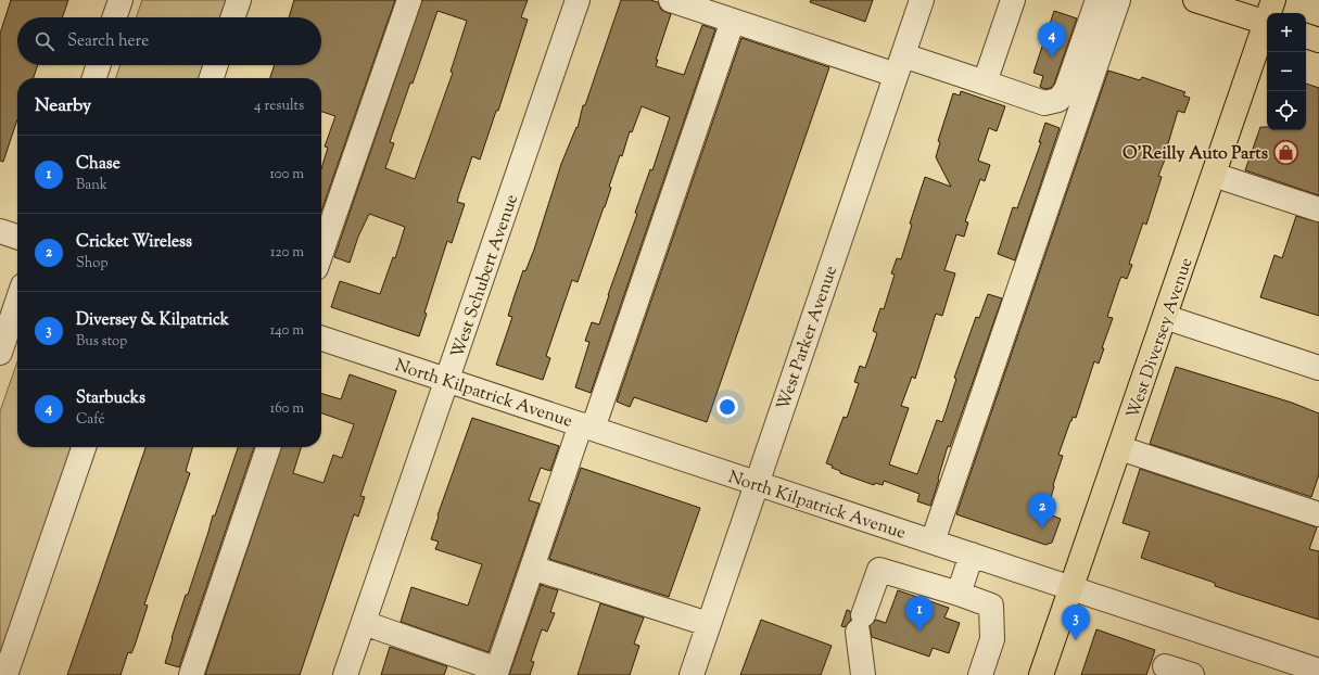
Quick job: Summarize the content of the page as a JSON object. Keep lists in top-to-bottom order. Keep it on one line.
{"streets":{"main road":["West Diversey Avenue"],"street":["West Schubert Avenue","West Parker Avenue","North Kilpatrick Avenue"]},"crossings":[["West Schubert Avenue","North Kilpatrick Avenue"],["West Parker Avenue","North Kilpatrick Avenue"],["West Diversey Avenue","North Kilpatrick Avenue"]],"places":{"shop":["O'Reilly Auto Parts"]},"page":{"map_buttons":["+","−"],"search":"Search here","pins":["4","2","1","3"],"heading":["Nearby","4 results"],"list":[{"mark":"1","name":"Chase","note":"Bank","value":"100 m"},{"mark":"2","name":"Cricket Wireless","note":"Shop","value":"120 m"},{"mark":"3","name":"Diversey & Kilpatrick","note":"Bus stop","value":"140 m"},{"mark":"4","name":"Starbucks","note":"Café","value":"160 m"}]}}
